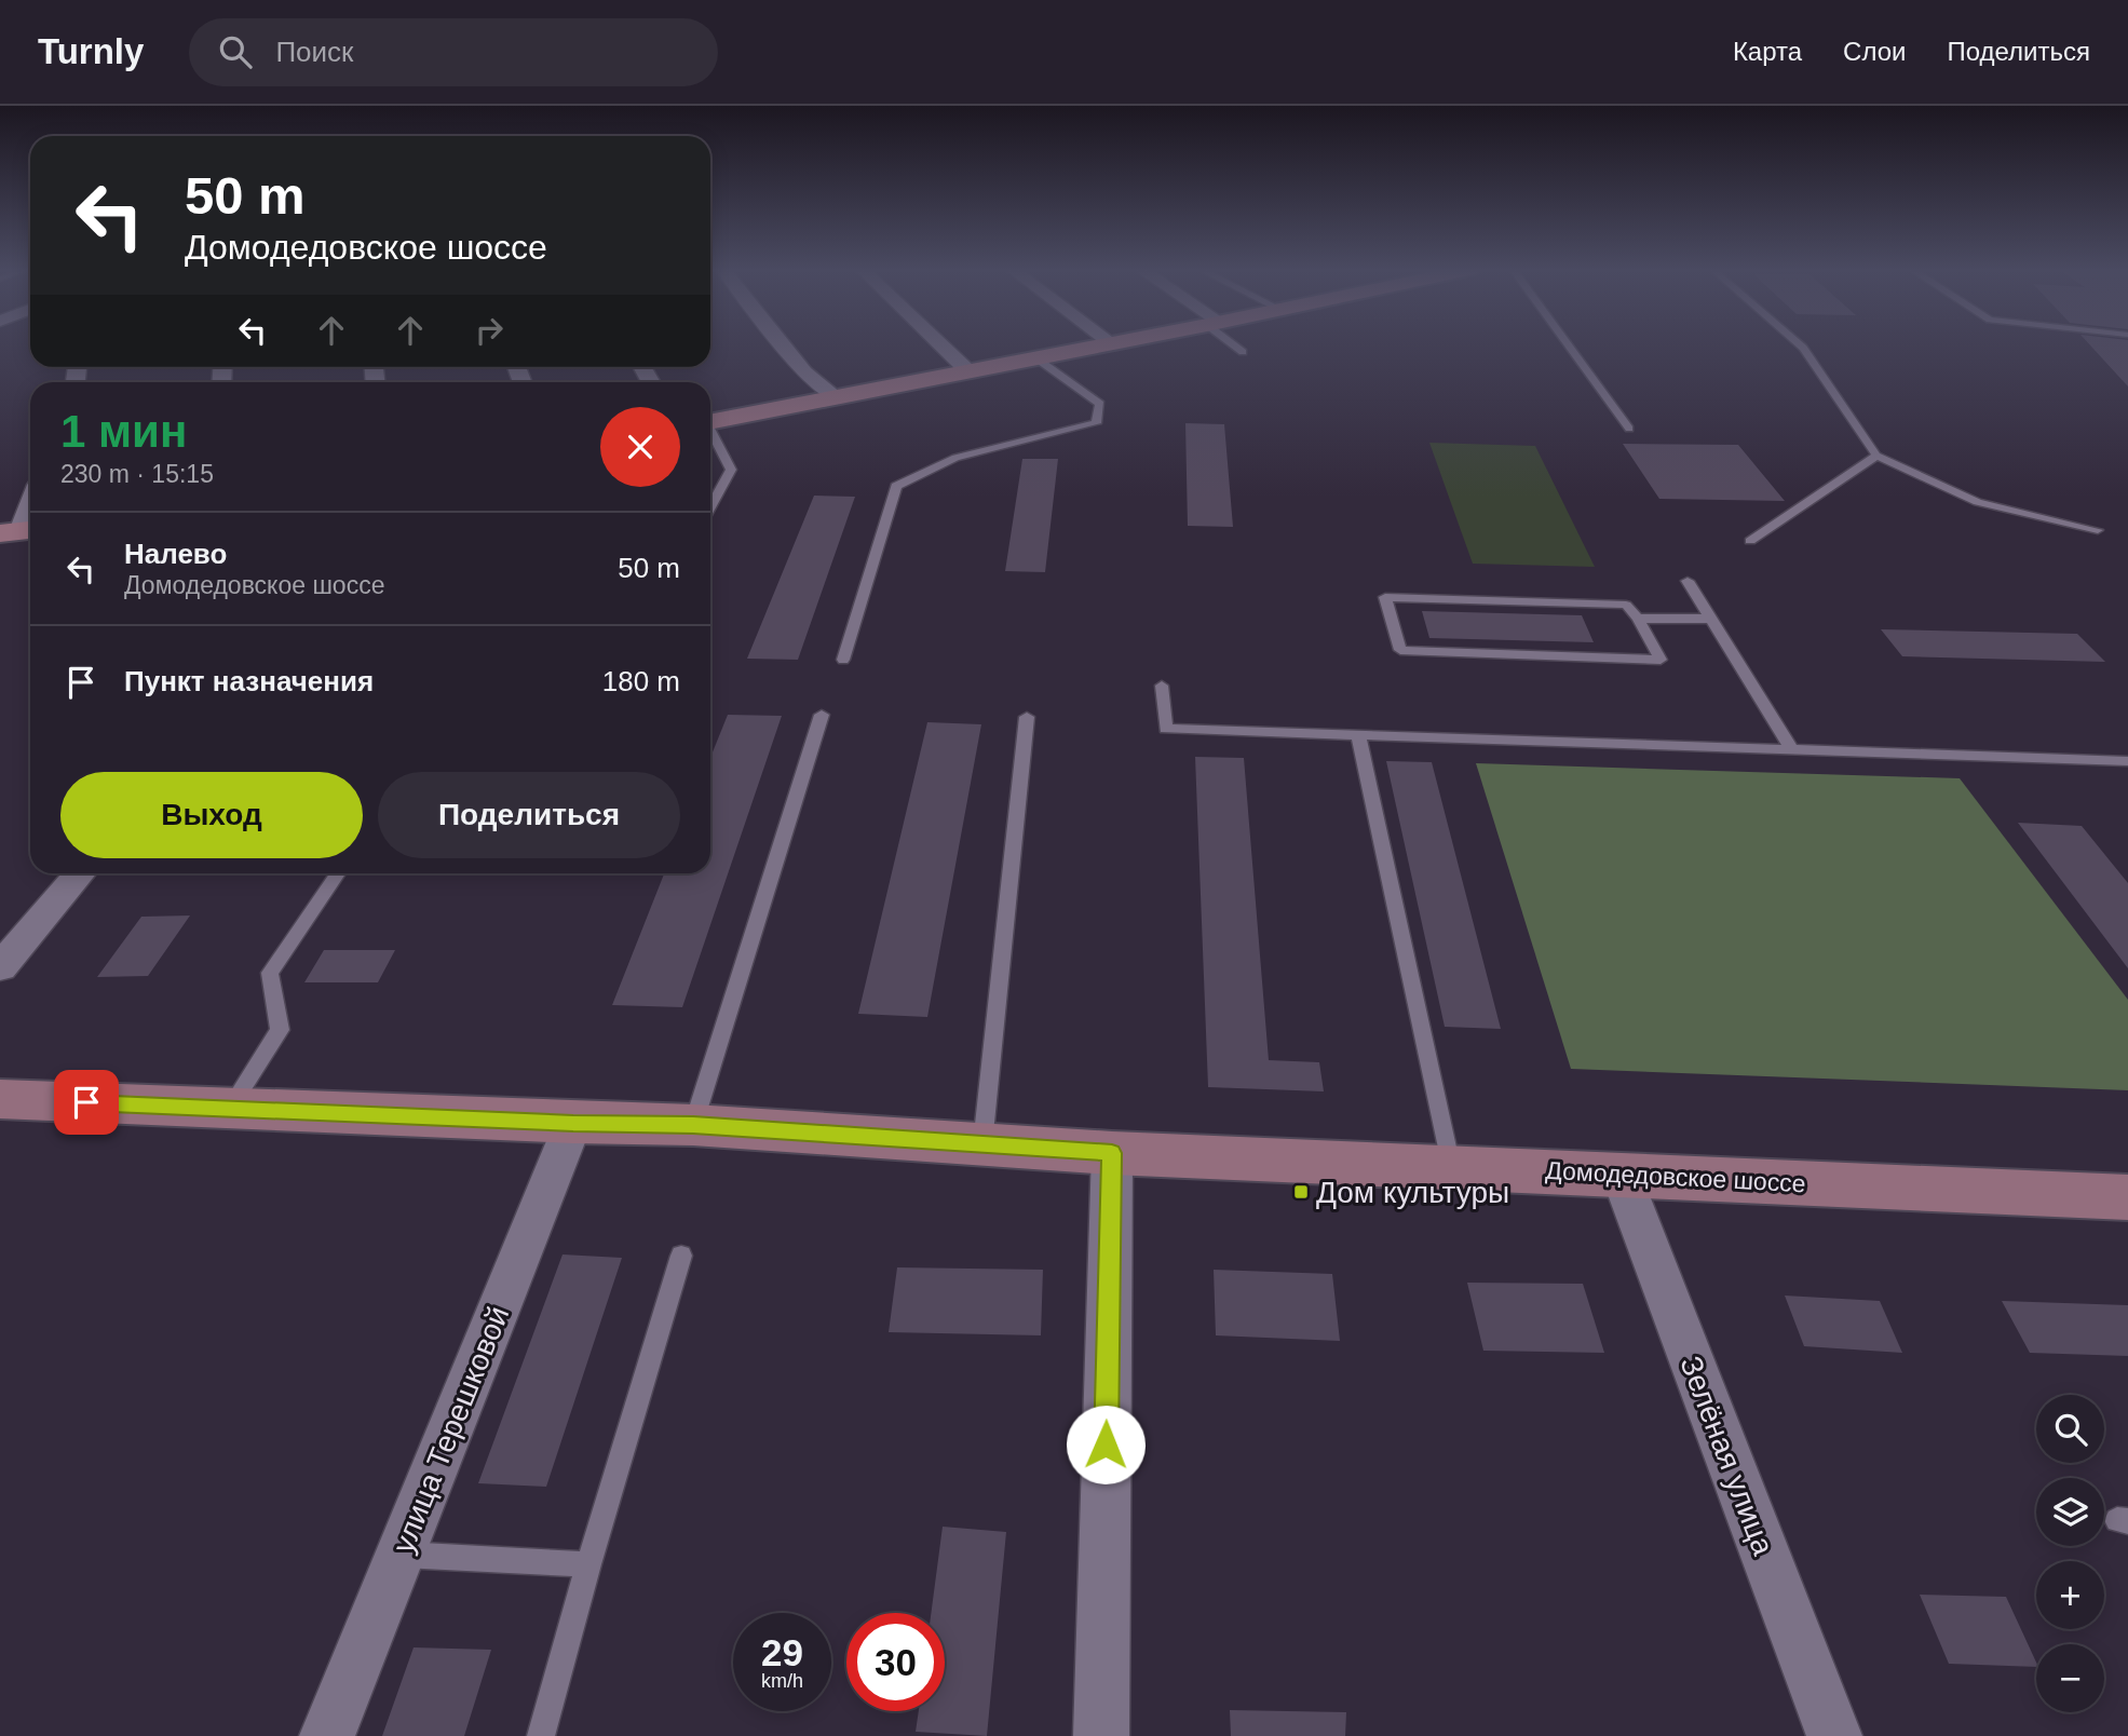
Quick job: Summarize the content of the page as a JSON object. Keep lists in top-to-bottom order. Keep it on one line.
{"streets":{"street":["Домодедовское шоссе","улица Терешковой","Зелёная улица"]},"crossings":[["Домодедовское шоссе","улица Терешковой"],["Домодедовское шоссе","Зелёная улица"]],"places":{"transit":["Дом культуры"]},"page":{"header":"Turnly","search":"Поиск","nav":["Карта","Слои","Поделиться"],"turn":["50 m","Домодедовское шоссе"],"heading":["1 мин","230 m · 15:15"],"list":[{"name":"Налево","note":"Домодедовское шоссе","value":"50 m"},{"name":"Пункт назначения","value":"180 m"}],"buttons":["Выход","Поделиться"],"map_buttons":["+","−"],"speed":"29 km/h","limit":"30"}}
